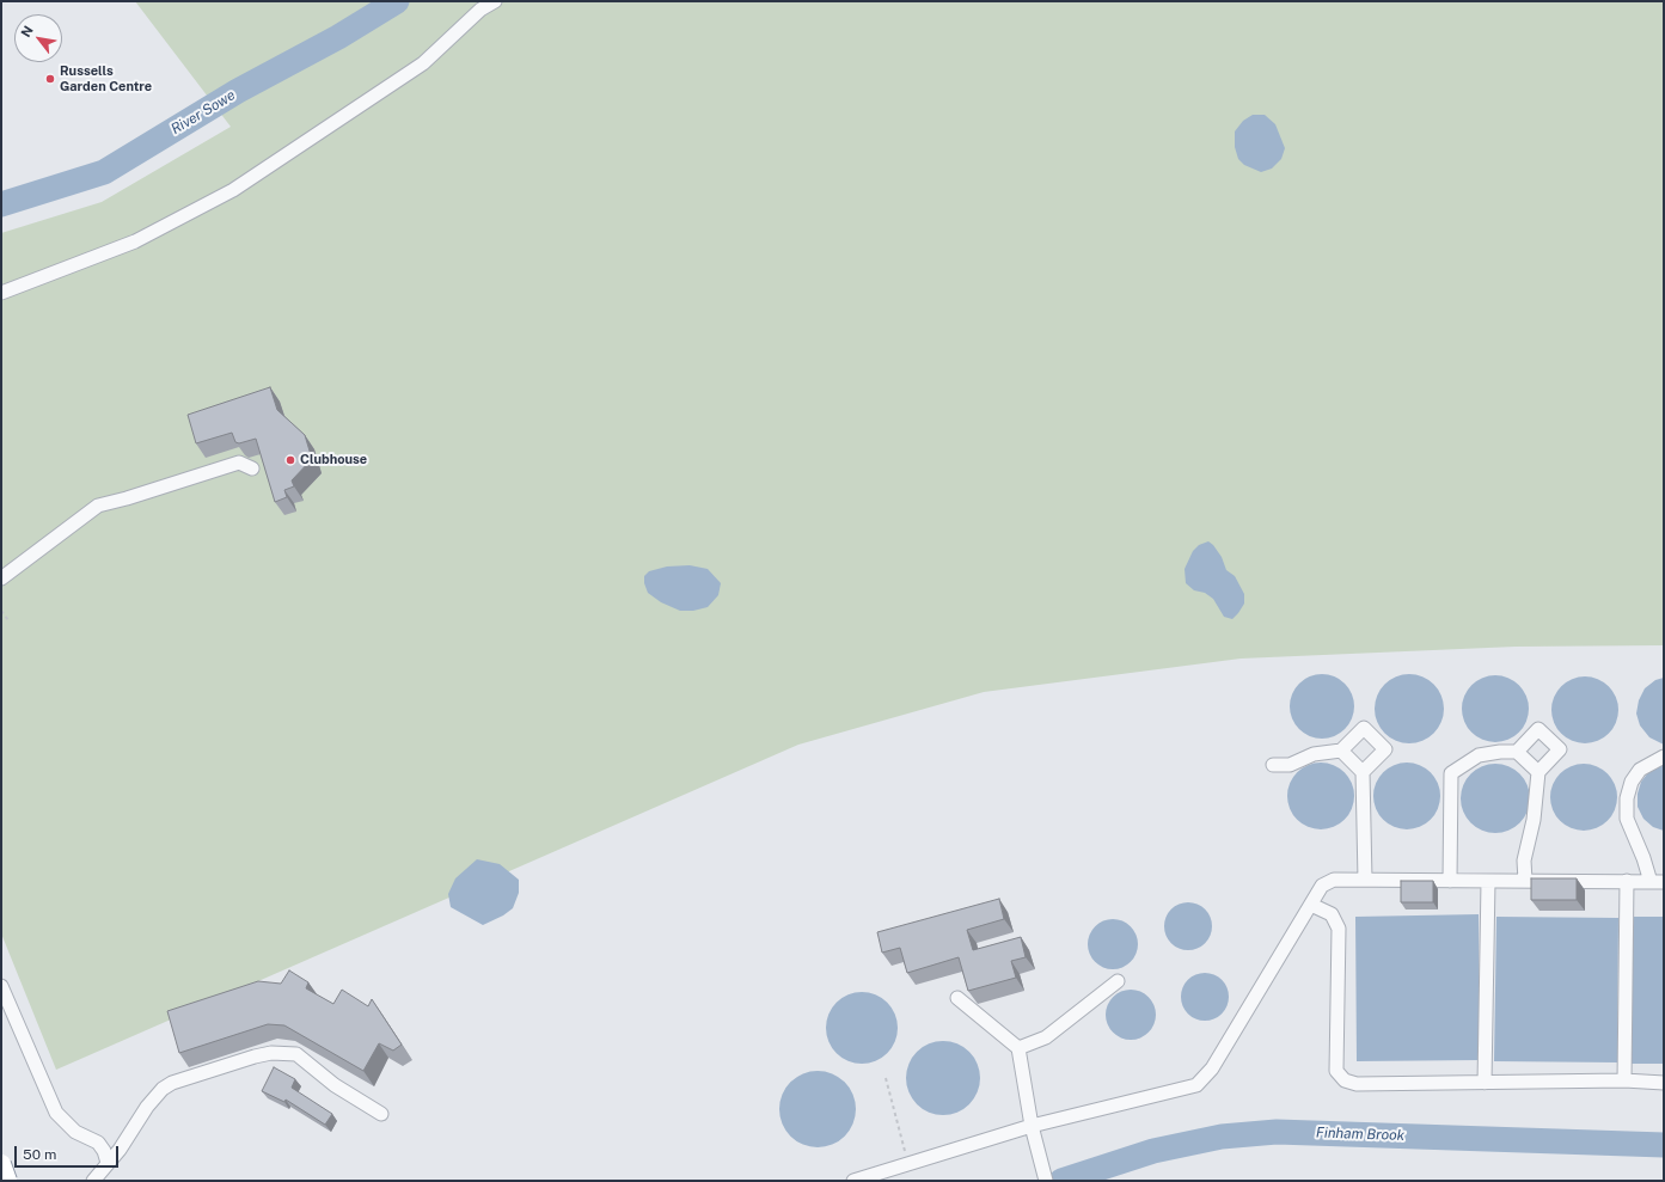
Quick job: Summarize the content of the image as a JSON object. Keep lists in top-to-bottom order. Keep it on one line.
{"water":["River Sowe","Finham Brook"],"places":["Russells Garden Centre","Clubhouse"],"scale_bar":"50 m","north":"top left"}
